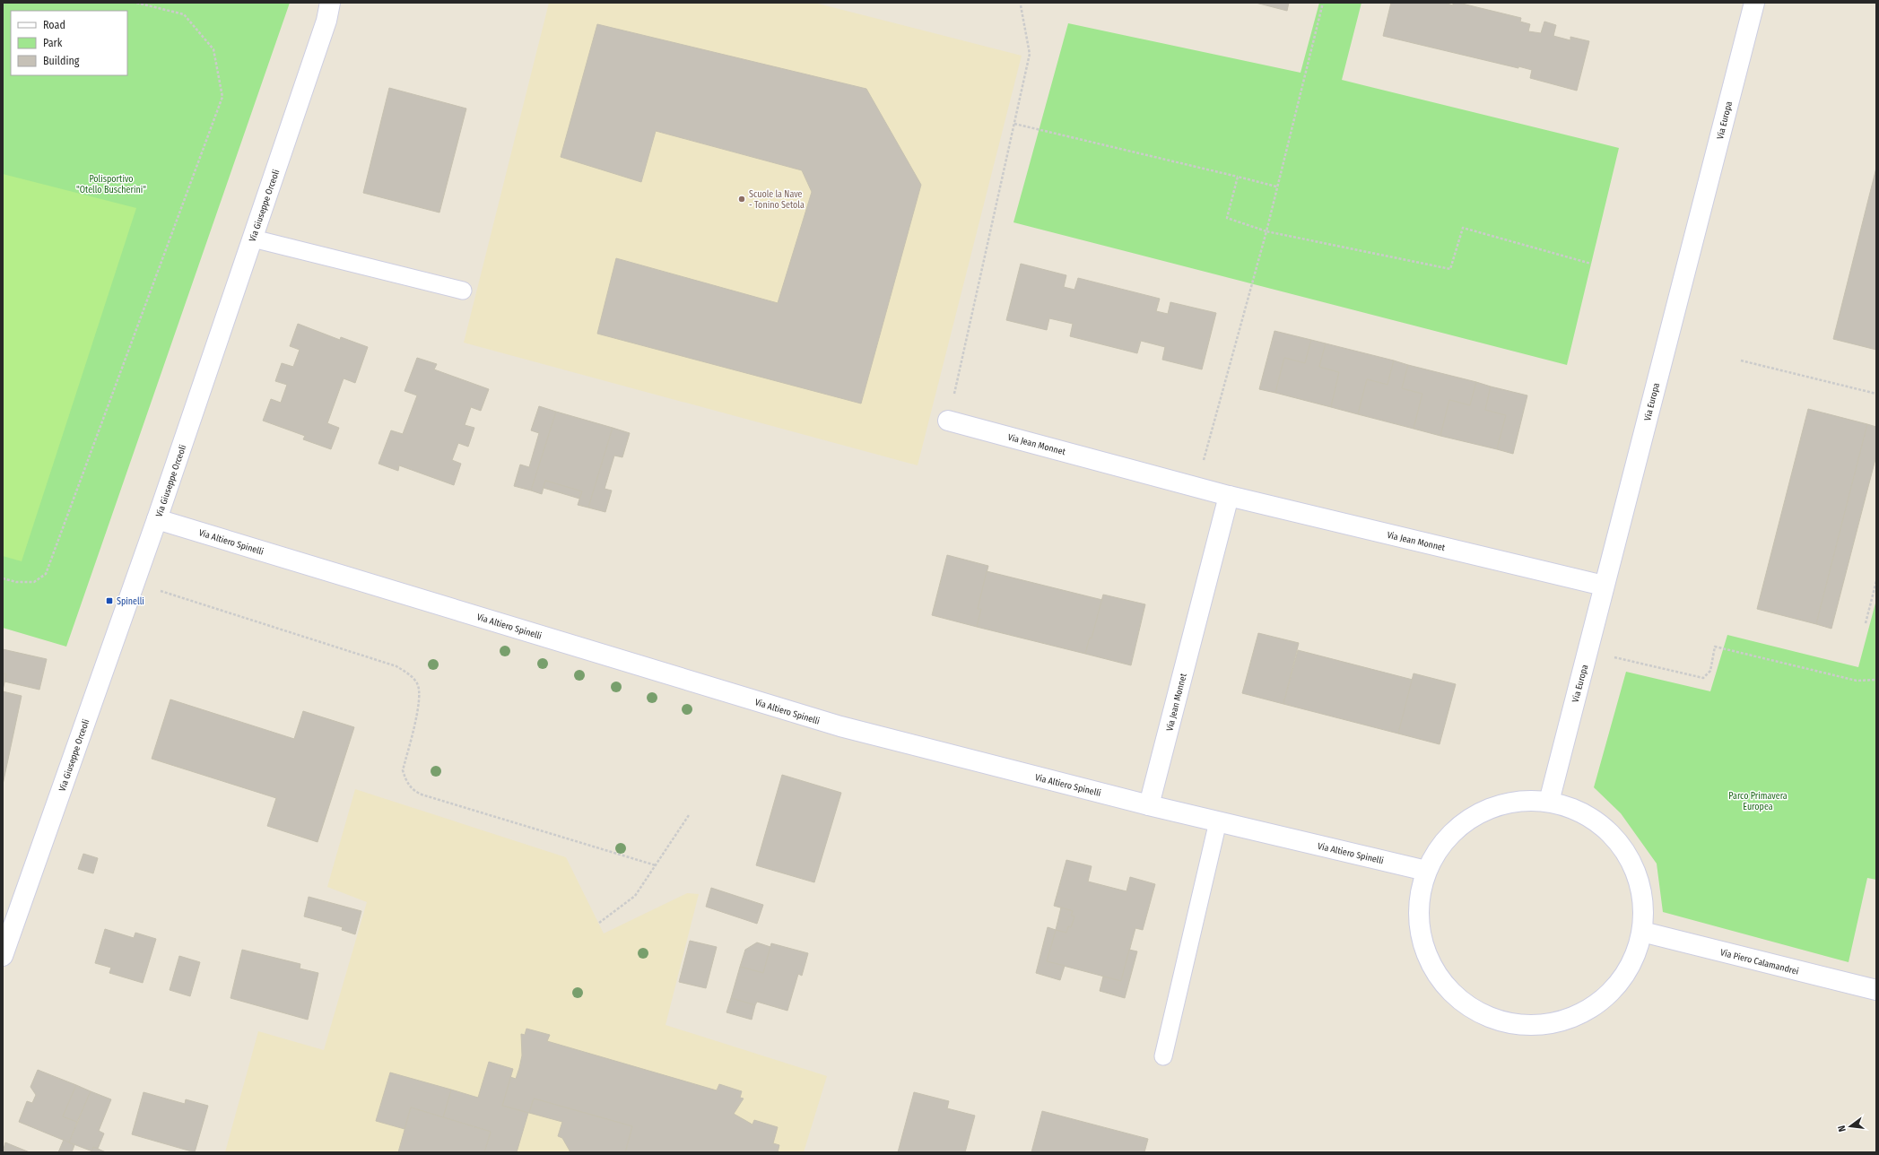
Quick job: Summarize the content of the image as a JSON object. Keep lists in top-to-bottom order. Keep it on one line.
{"streets":{"street":["Via Europa","Via Giuseppe Orceoli","Via Jean Monnet","Via Altiero Spinelli","Via Piero Calamandrei"]},"crossings":[["Via Europa","Via Jean Monnet"],["Via Giuseppe Orceoli","Via Altiero Spinelli"],["Via Jean Monnet","Via Altiero Spinelli"]],"parks":["Polisportivo \"Otello Buscherini\"","Parco Primavera Europea"],"places":{"other":["Scuole la Nave - Tonino Setola"],"transit":["Spinelli"]},"legend":["Road","Park","Building"],"north":"left"}
